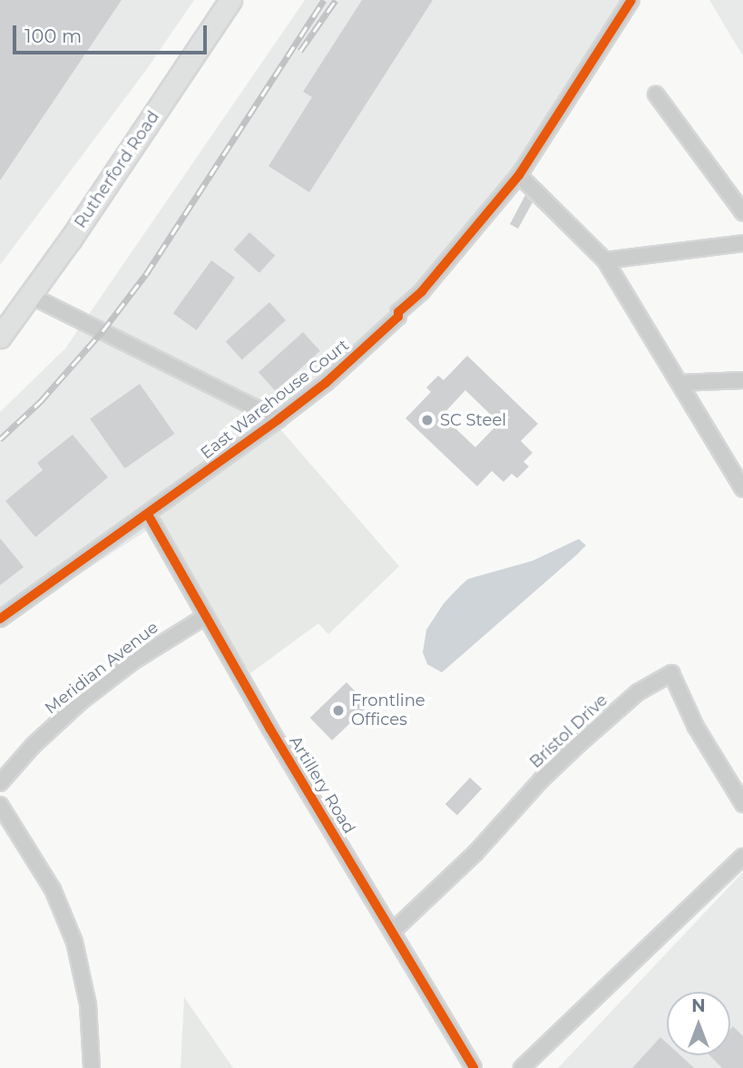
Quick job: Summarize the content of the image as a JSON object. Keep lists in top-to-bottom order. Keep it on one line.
{"streets":{"street":["Rutherford Road","East Warehouse Court","Meridian Avenue","Bristol Drive","Artillery Road"]},"crossings":[["East Warehouse Court","Artillery Road"],["Meridian Avenue","Artillery Road"],["Bristol Drive","Artillery Road"]],"places":["SC Steel","Frontline Offices"],"scale_bar":"100 m","north":"top"}
